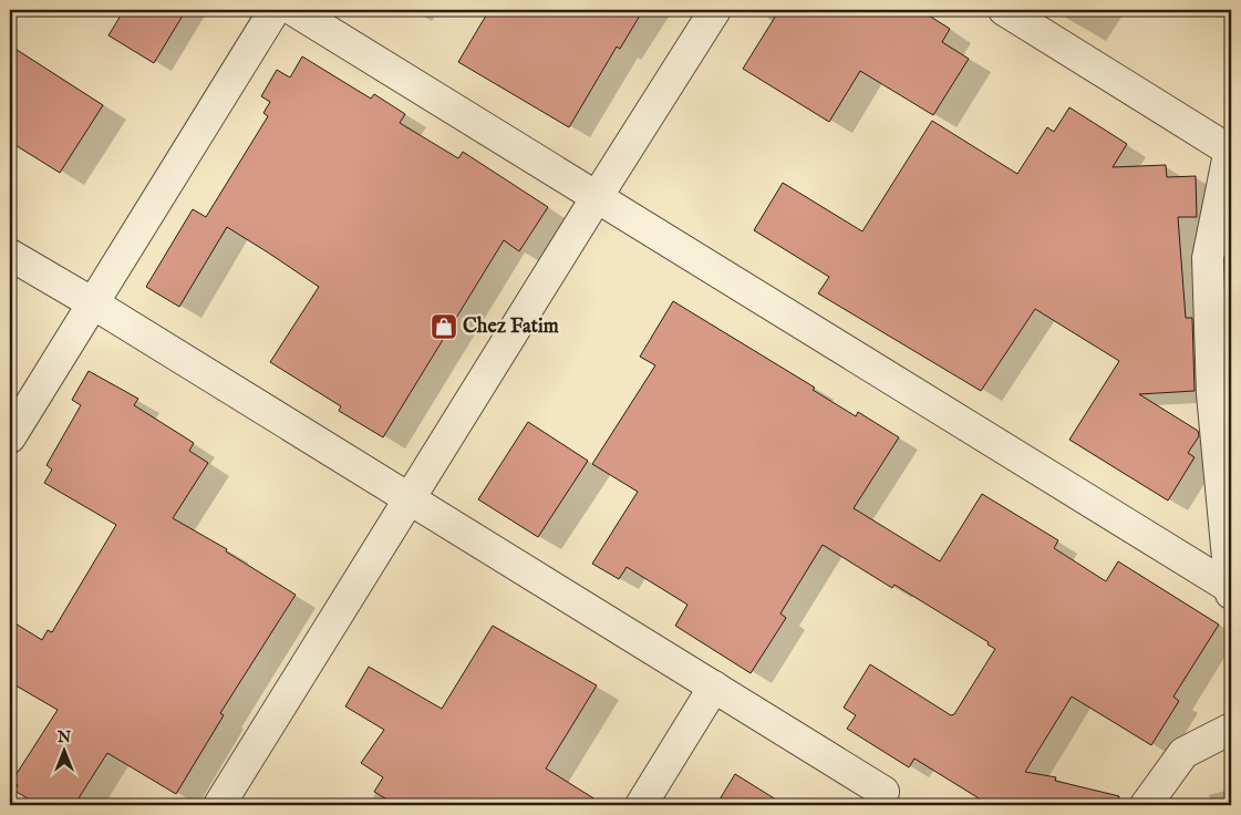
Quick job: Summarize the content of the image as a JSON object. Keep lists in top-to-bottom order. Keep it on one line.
{"places":{"shop":["Chez Fatim"]},"north":"top"}
